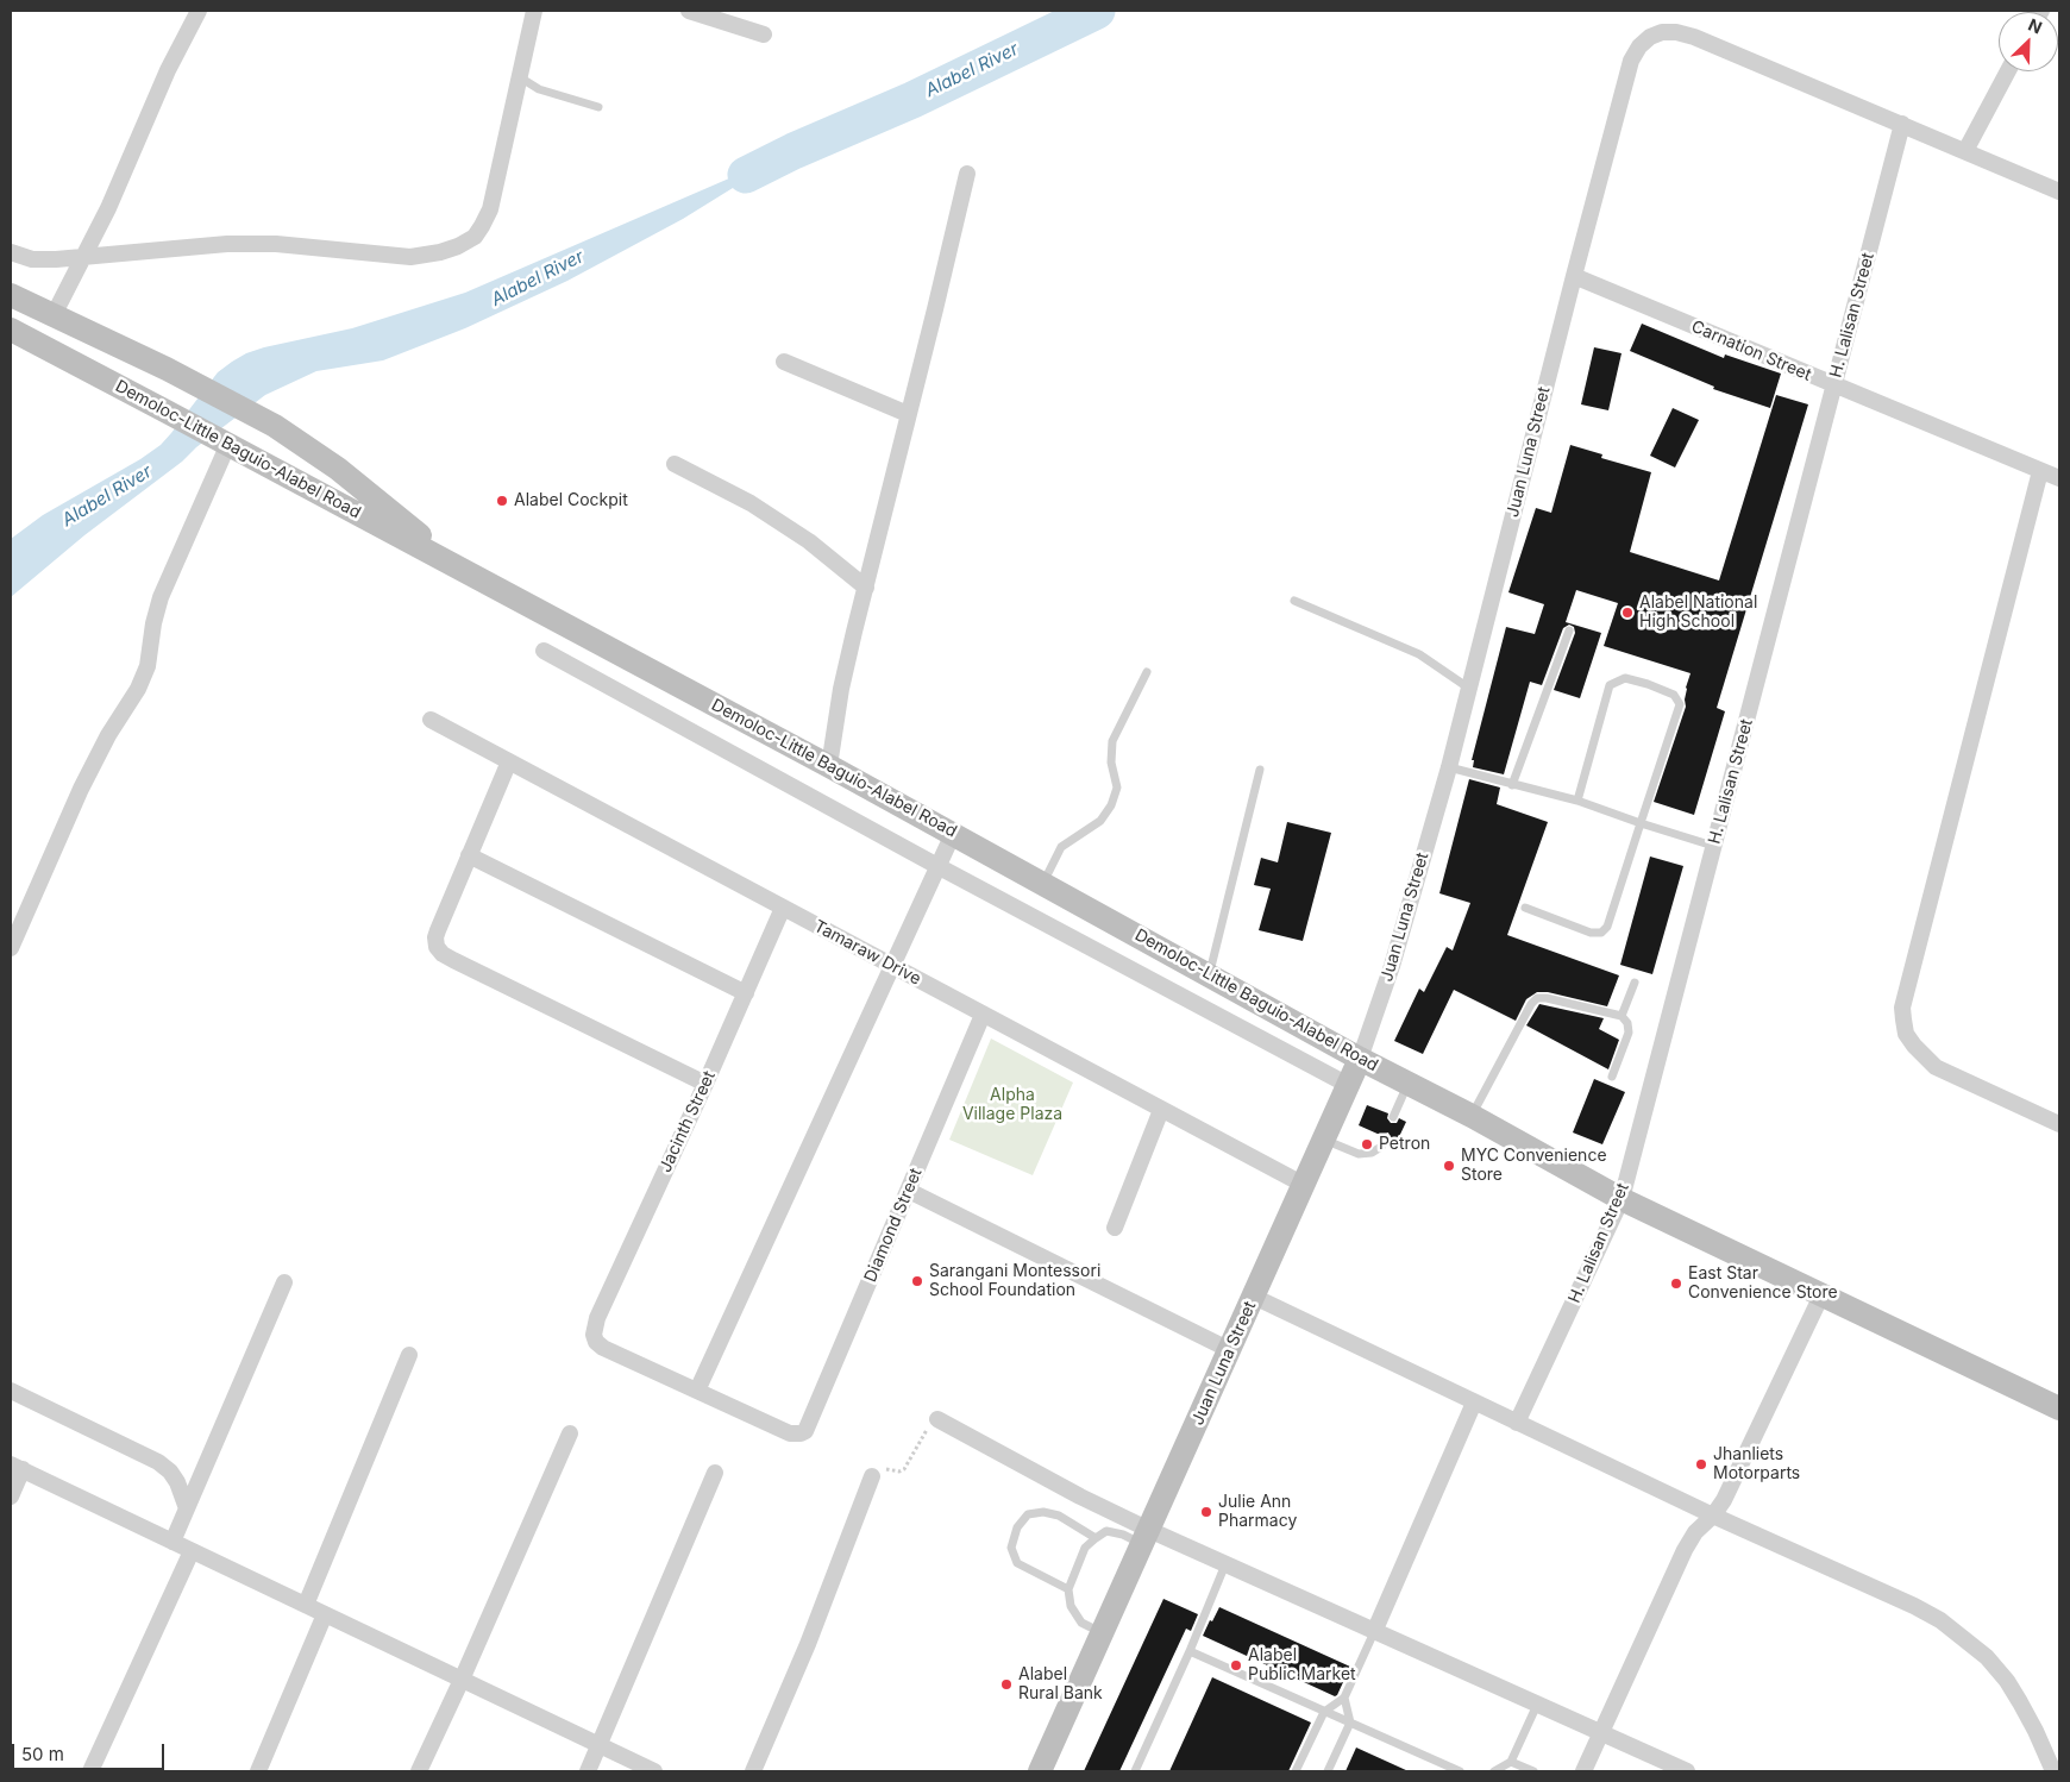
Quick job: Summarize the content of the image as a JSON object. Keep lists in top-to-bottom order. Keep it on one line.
{"streets":{"main road":["Demoloc-Little Baguio-Alabel Road","Juan Luna Street"],"street":["H. Lalisan Street","Carnation Street","Tamaraw Drive","Jacinth Street","Diamond Street"]},"crossings":[["H. Lalisan Street","Carnation Street"],["H. Lalisan Street","Demoloc-Little Baguio-Alabel Road"],["H. Lalisan Street","Juan Luna Street"],["Carnation Street","Juan Luna Street"],["Demoloc-Little Baguio-Alabel Road","Juan Luna Street"],["Juan Luna Street","Tamaraw Drive"],["Tamaraw Drive","Jacinth Street"],["Tamaraw Drive","Diamond Street"],["Jacinth Street","Diamond Street"]],"water":["Alabel River"],"parks":["Alpha Village Plaza"],"places":["Alabel Cockpit","Alabel National High School","Petron","MYC Convenience Store","Sarangani Montessori School Foundation","East Star Convenience Store","Jhanliets Motorparts","Julie Ann Pharmacy","Alabel Public Market","Alabel Rural Bank"],"scale_bar":"50 m","north":"top right"}
